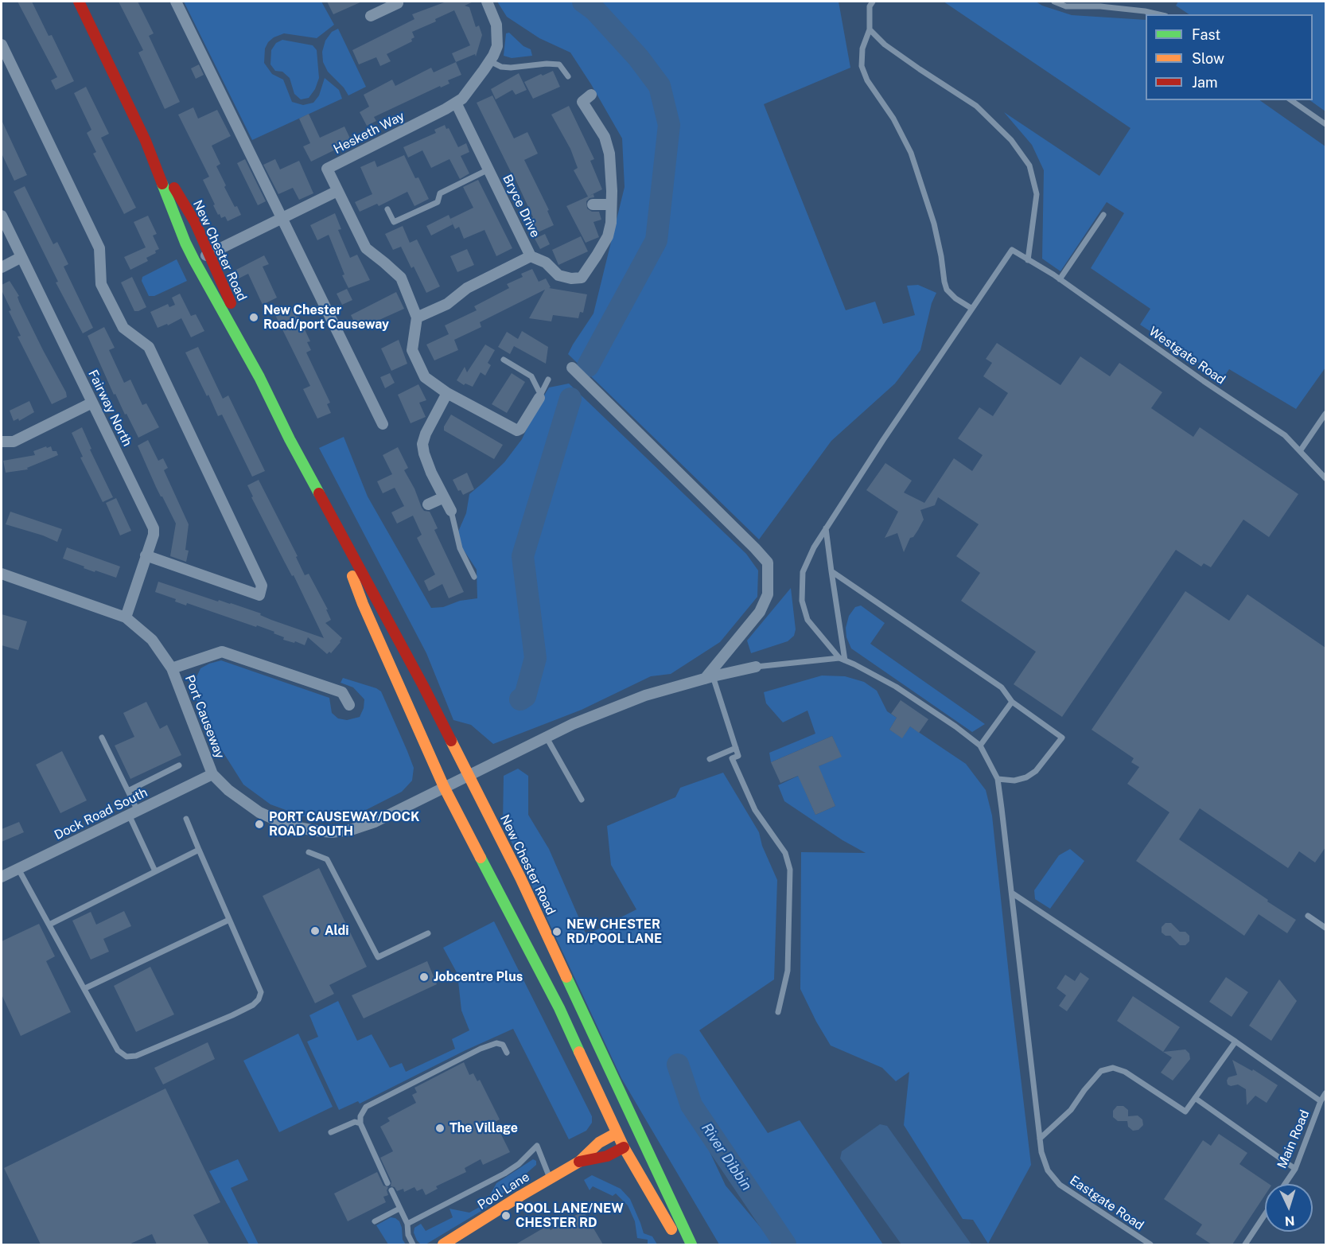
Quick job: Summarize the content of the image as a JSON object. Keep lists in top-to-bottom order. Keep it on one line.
{"streets":{"main road":["New Chester Road","Pool Lane"],"street":["Hesketh Way","Bryce Drive","Fairway North","Port Causeway","Dock Road South"],"lane":["Westgate Road","Main Road","Eastgate Road"]},"crossings":[["Hesketh Way","Bryce Drive"],["New Chester Road","Port Causeway"],["New Chester Road","Pool Lane"],["Fairway North","Port Causeway"],["Port Causeway","Dock Road South"]],"water":["River Dibbin"],"places":["New Chester Road/port Causeway","PORT CAUSEWAY/DOCK ROAD SOUTH","Aldi","NEW CHESTER RD/POOL LANE","Jobcentre Plus","The Village","POOL LANE/NEW CHESTER RD"],"legend":["Fast","Slow","Jam"],"north":"bottom"}
